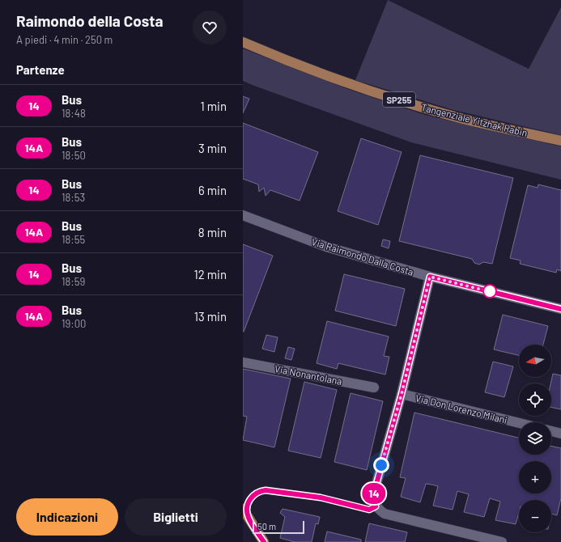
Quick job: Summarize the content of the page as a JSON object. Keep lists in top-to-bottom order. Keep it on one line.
{"streets":{"main road":["SP255","Tangenziale Yitzhak Rabin"],"street":["Via Raimondo Dalla Costa","Via Nonantolana","Via Don Lorenzo Milani"]},"lines":["bus line 14"],"scale_bar":"50 m","north":"left","page":{"heading":[["Raimondo della Costa","A piedi · 4 min · 250 m"],"Partenze"],"on_map":"14","list":[{"mark":"14","name":"Bus","note":"18:48","value":"1 min"},{"mark":"14A","name":"Bus","note":"18:50","value":"3 min"},{"mark":"14","name":"Bus","note":"18:53","value":"6 min"},{"mark":"14A","name":"Bus","note":"18:55","value":"8 min"},{"mark":"14","name":"Bus","note":"18:59","value":"12 min"},{"mark":"14A","name":"Bus","note":"19:00","value":"13 min"}],"map_buttons":["+","−"],"buttons":["Indicazioni","Biglietti"],"scale":"50 m"}}
